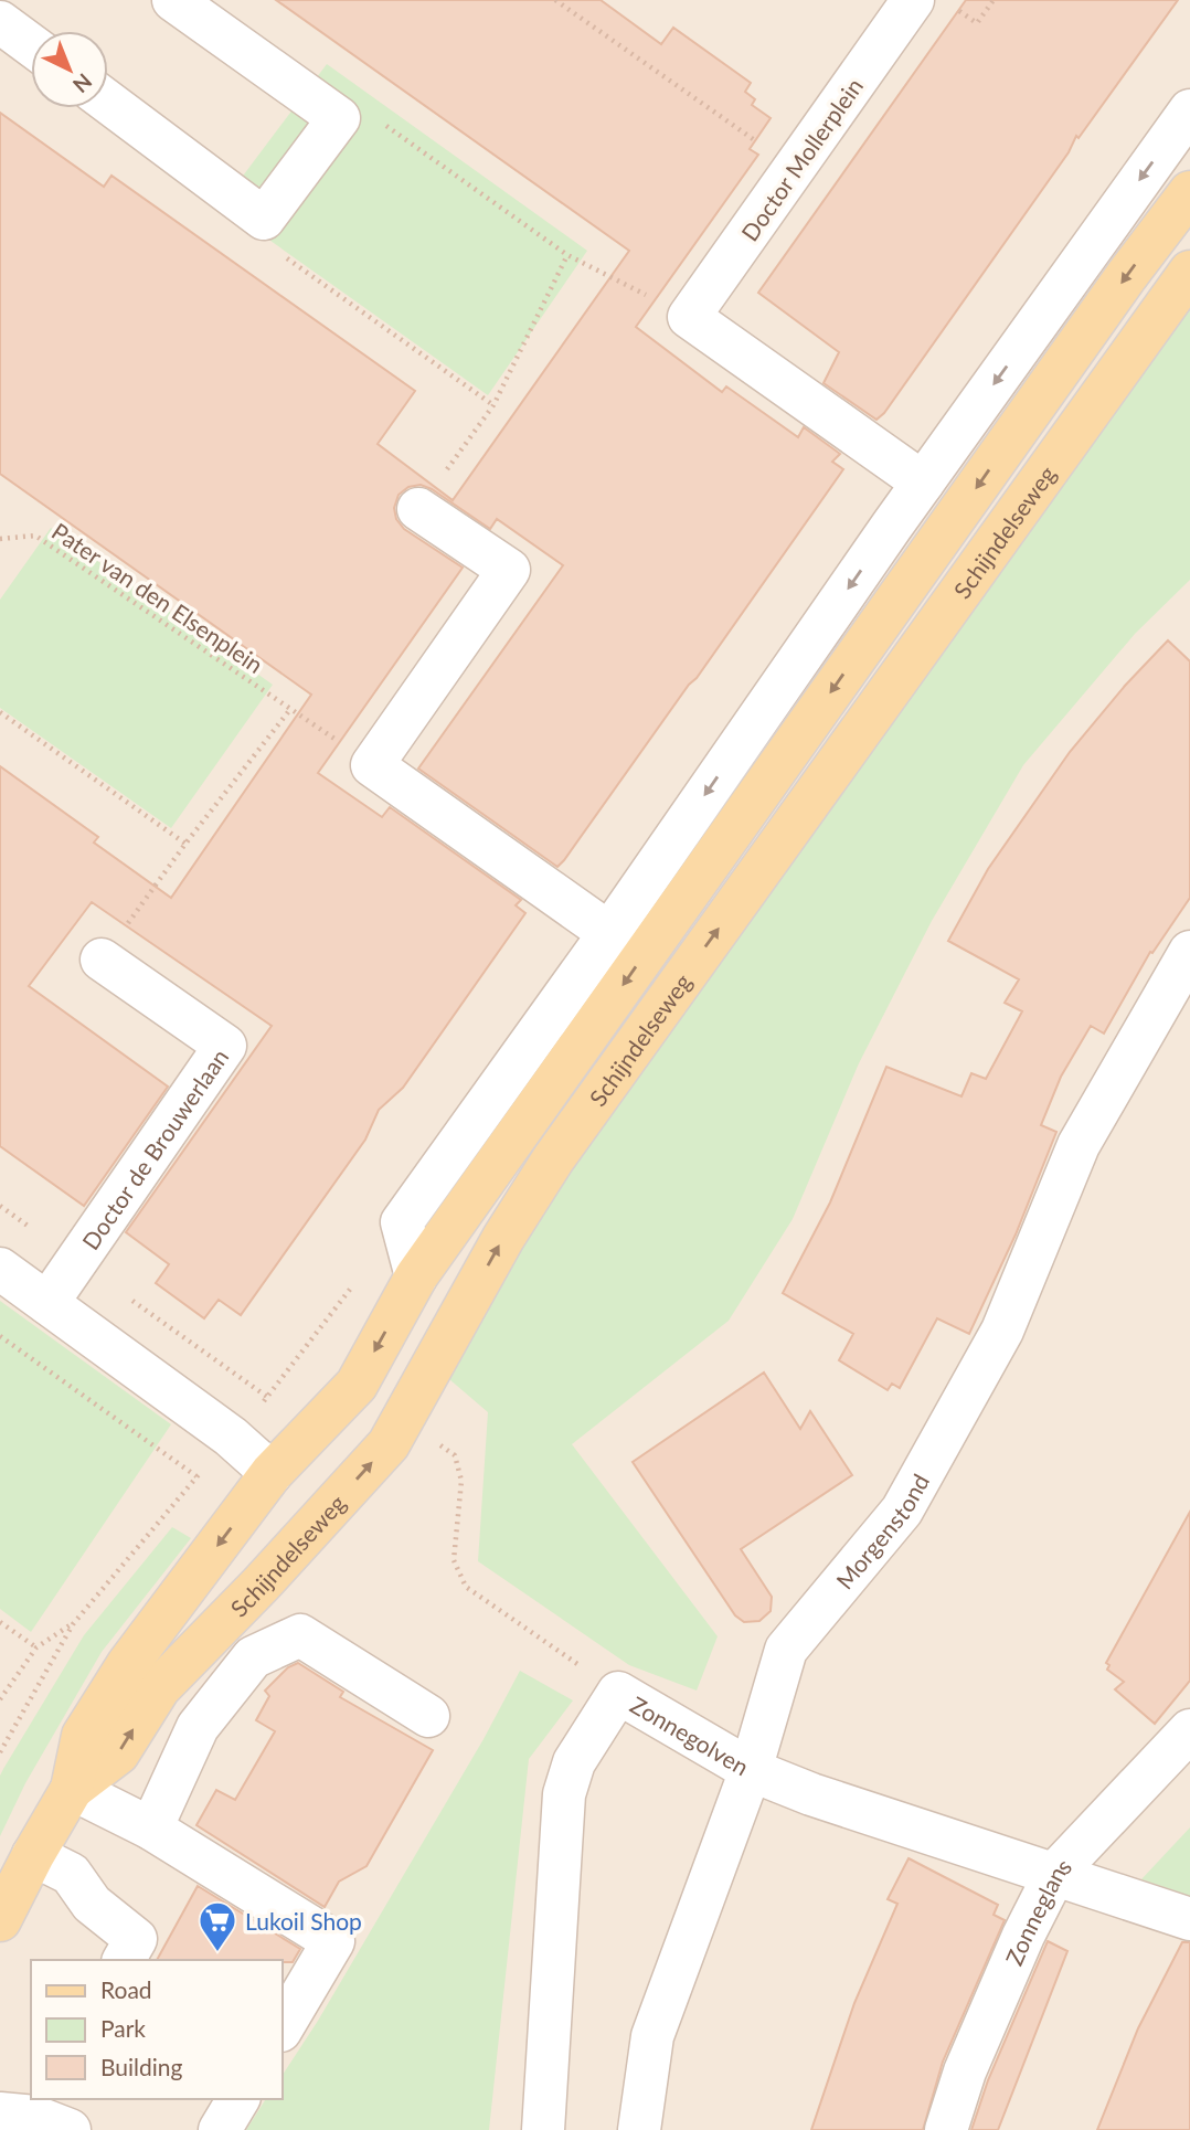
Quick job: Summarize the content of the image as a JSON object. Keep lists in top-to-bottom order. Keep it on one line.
{"streets":{"main road":["Schijndelseweg"],"street":["Doctor Mollerplein","Doctor de Brouwerlaan","Morgenstond","Zonnegolven","Zonneglans"],"path":["Pater van den Elsenplein"]},"crossings":[["Morgenstond","Zonnegolven"],["Zonnegolven","Zonneglans"]],"places":{"supermarket":["Lukoil Shop"]},"legend":["Road","Park","Building"],"north":"bottom right"}
